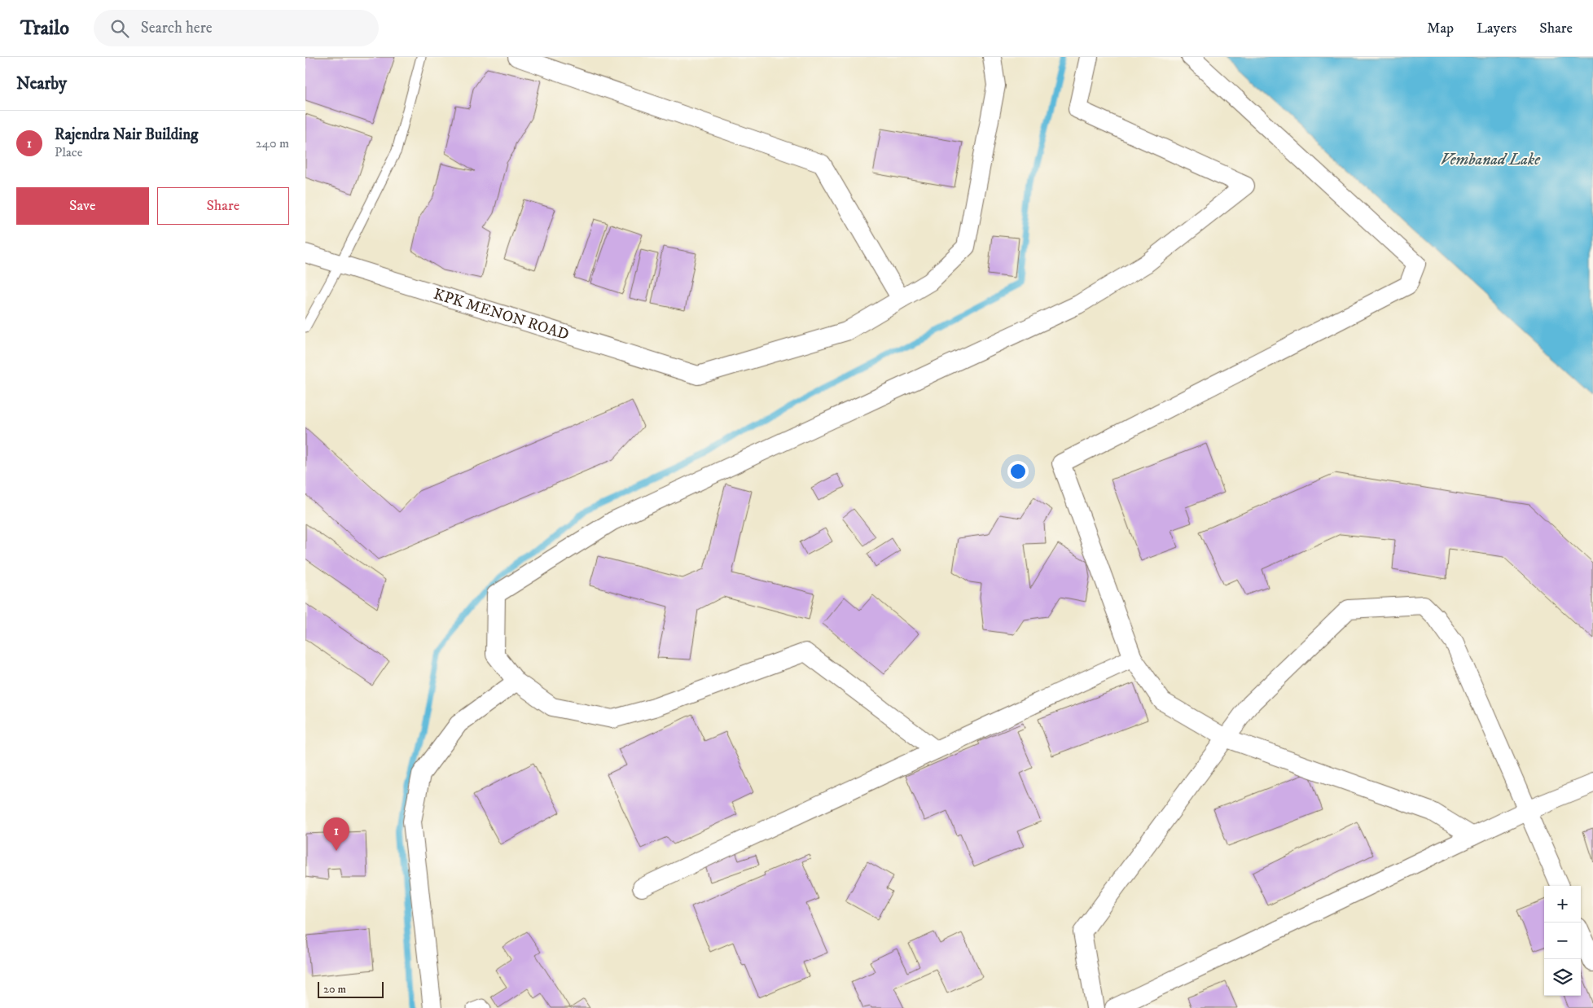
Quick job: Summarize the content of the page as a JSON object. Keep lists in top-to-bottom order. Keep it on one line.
{"streets":{"street":["KPK MENON ROAD"]},"water":["Vembanad Lake"],"scale_bar":"20 m","page":{"header":"Trailo","search":"Search here","nav":["Map","Layers","Share"],"heading":"Nearby","list":[{"mark":"1","name":"Rajendra Nair Building","note":"Place","value":"240 m"}],"buttons":["Save","Share"],"pins":"1","map_buttons":["+","−"],"scale":"20 m"}}
